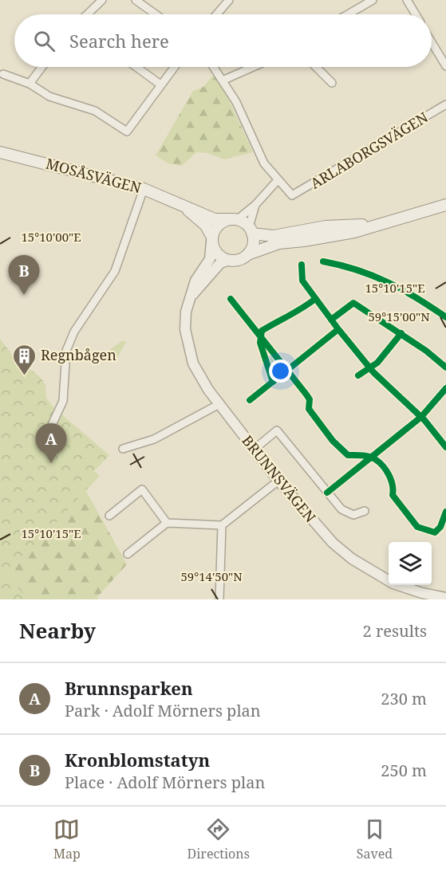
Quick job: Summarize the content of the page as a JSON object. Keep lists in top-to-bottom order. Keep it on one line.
{"streets":{"main road":["MOSÅSVÄGEN"],"street":["ARLABORGSVÄGEN","BRUNNSVÄGEN"]},"crossings":[["MOSÅSVÄGEN","BRUNNSVÄGEN"]],"places":{"building":["Regnbågen"]},"page":{"search":"Search here","pins":["B","A"],"heading":["Nearby","2 results"],"list":[{"mark":"A","name":"Brunnsparken","note":"Park · Adolf Mörners plan","value":"230 m"},{"mark":"B","name":"Kronblomstatyn","note":"Place · Adolf Mörners plan","value":"250 m"}],"nav":["Map","Directions","Saved"]},"coordinates":["15°10'00\"E","15°10'15\"E","59°15'00\"N","59°14'50\"N"]}
